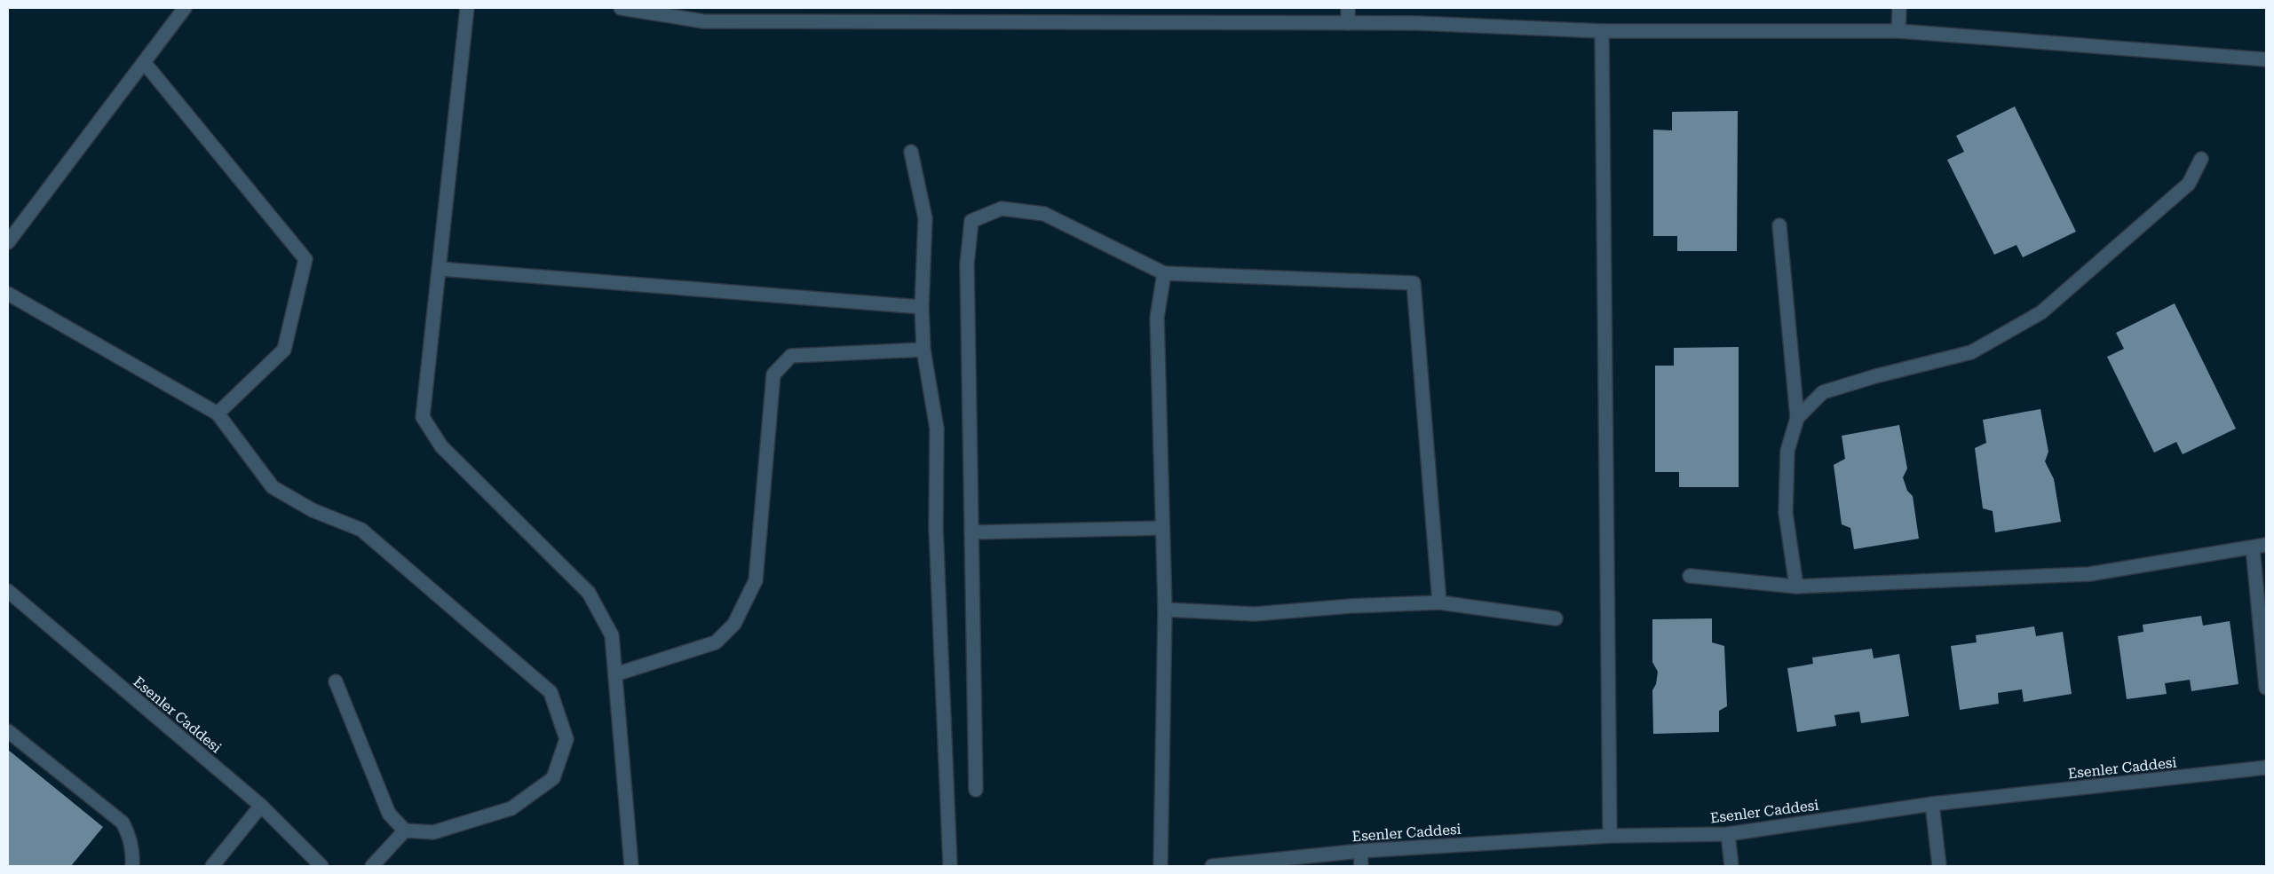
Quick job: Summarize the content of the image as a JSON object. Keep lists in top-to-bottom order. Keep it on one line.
{"streets":{"street":["Esenler Caddesi"]}}
